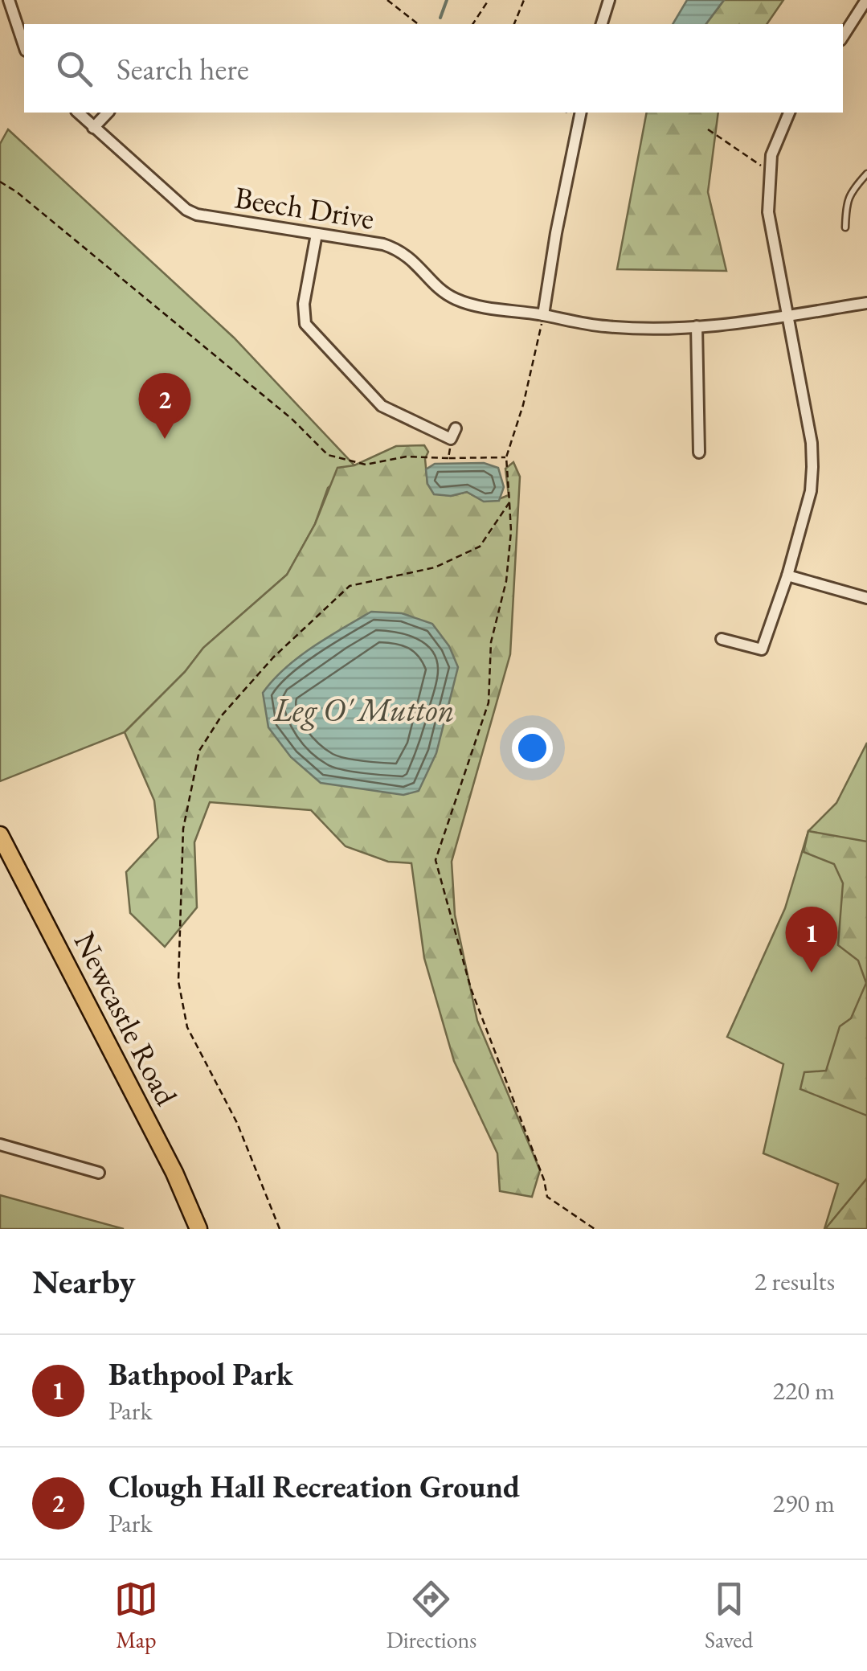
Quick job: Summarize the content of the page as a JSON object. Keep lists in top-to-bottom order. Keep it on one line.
{"streets":{"highway":["Newcastle Road"],"street":["Beech Drive"]},"water":["Leg O' Mutton"],"page":{"search":"Search here","pins":["2","1"],"heading":["Nearby","2 results"],"list":[{"mark":"1","name":"Bathpool Park","note":"Park","value":"220 m"},{"mark":"2","name":"Clough Hall Recreation Ground","note":"Park","value":"290 m"}],"nav":["Map","Directions","Saved"]}}
